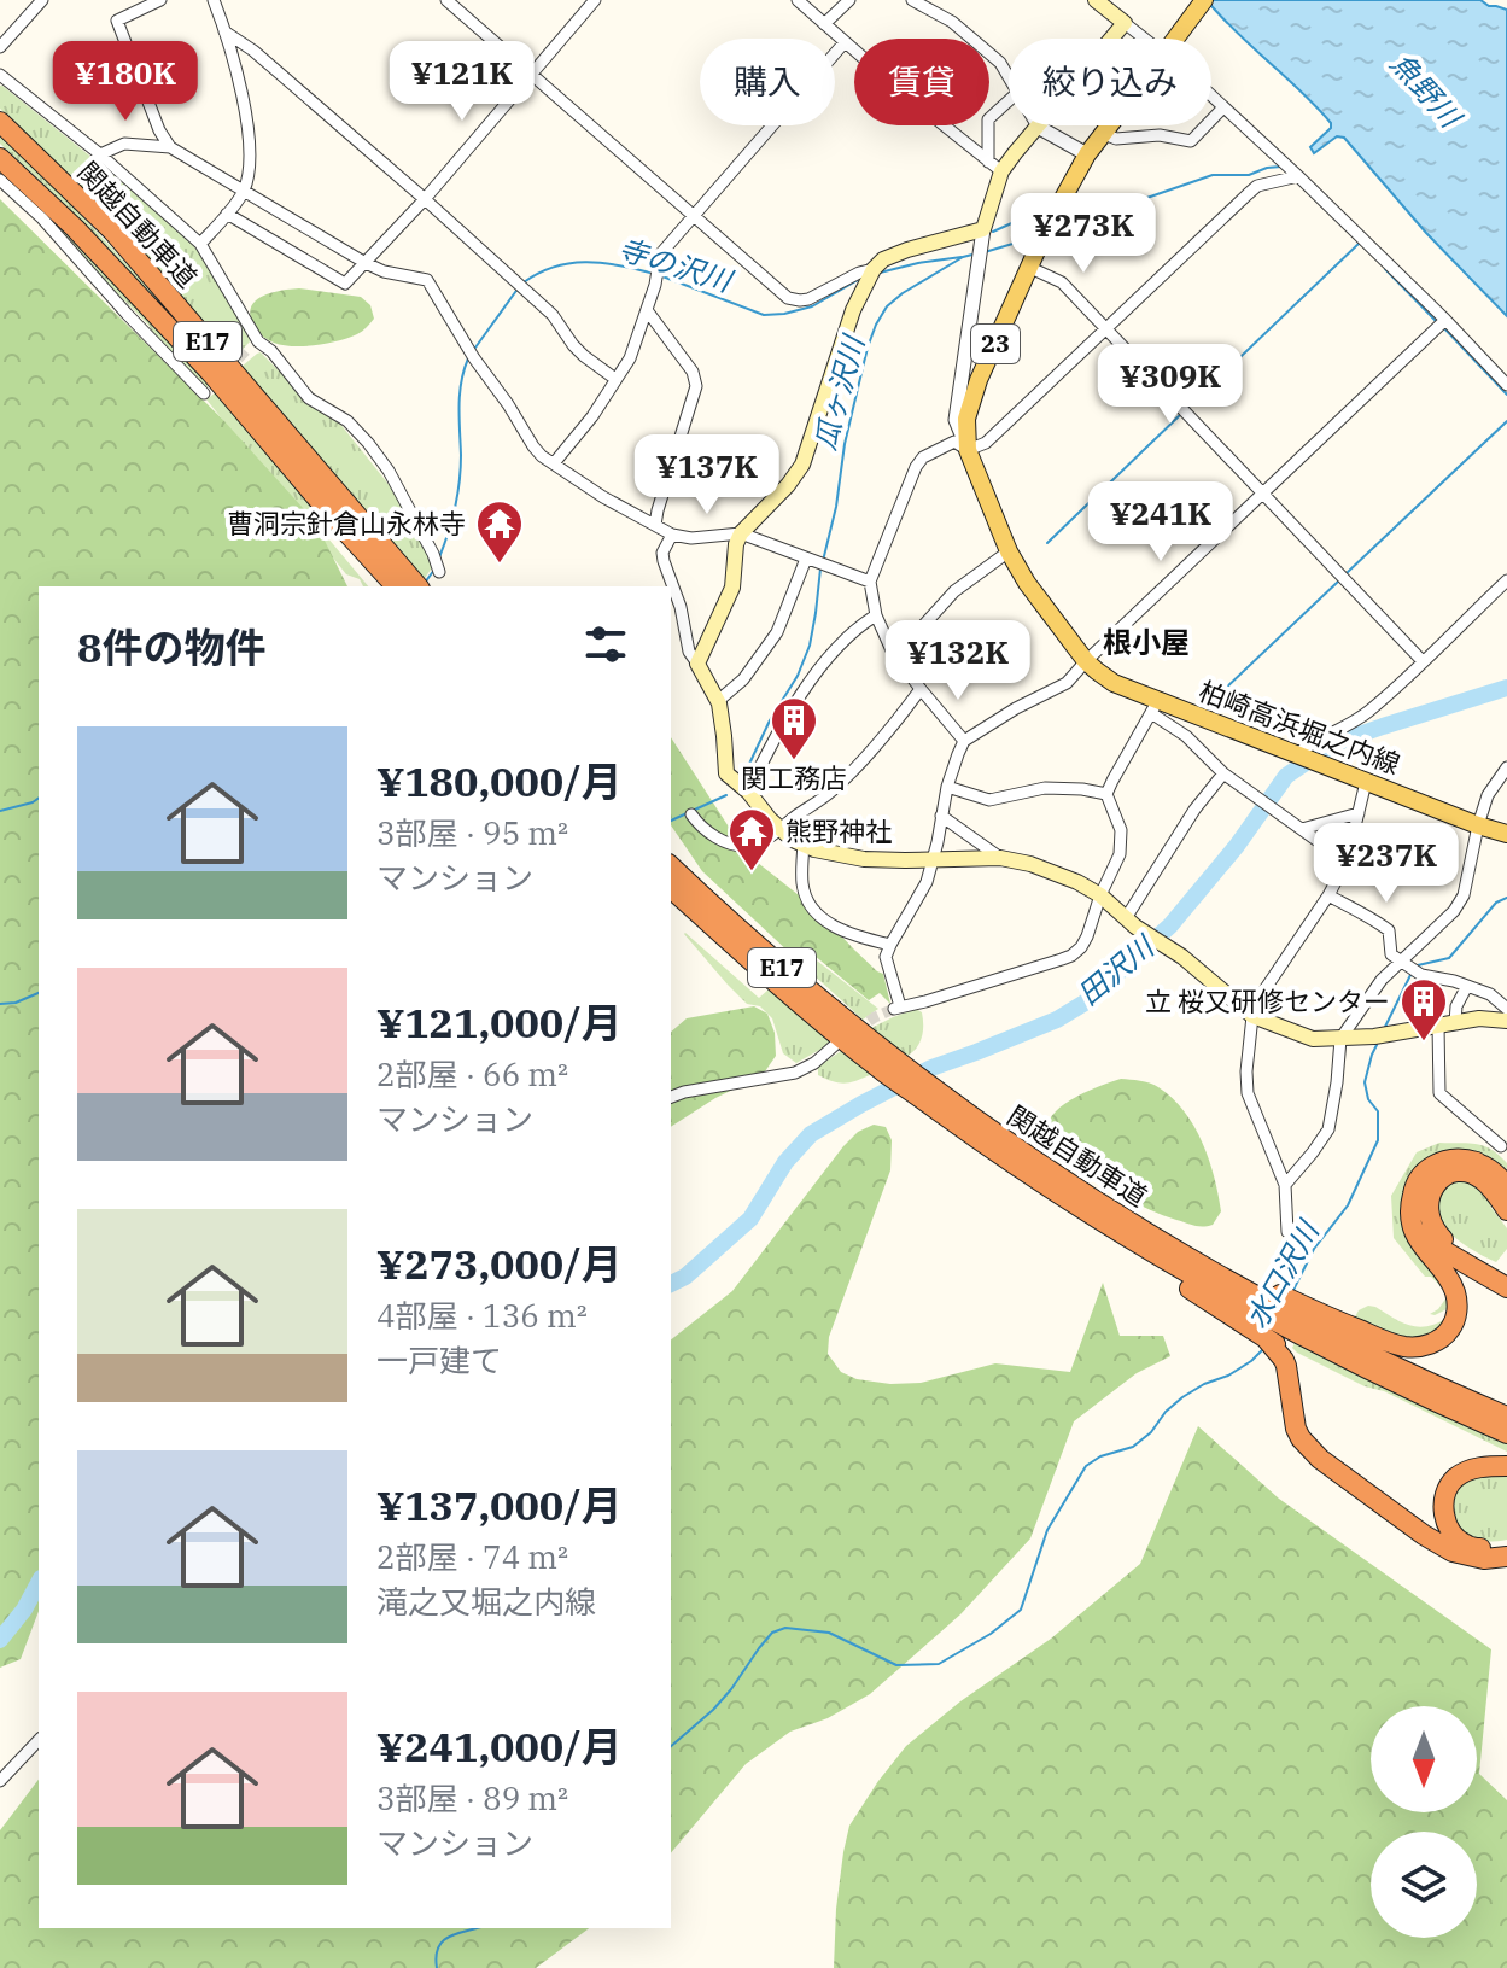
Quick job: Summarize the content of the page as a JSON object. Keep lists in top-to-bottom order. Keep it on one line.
{"streets":{"highway":["関越自動車道","E17"],"main road":["23","柏崎高浜堀之内線"]},"districts":["根小屋"],"water":["魚野川","寺の沢川","瓜ヶ沢川","田沢川","水口沢川"],"places":{"temple":["曹洞宗針倉山永林寺","熊野神社"],"building":["関工務店","立 桜又研修センター"]},"north":"bottom","page":{"chip":["購入","賃貸","絞り込み"],"price":["¥180K","¥121K","¥273K","¥309K","¥137K","¥241K","¥132K","¥237K"],"heading":"8件の物件","list":[{"name":"¥180,000/月","note":"3部屋 · 95 m² · マンション"},{"name":"¥121,000/月","note":"2部屋 · 66 m² · マンション"},{"name":"¥273,000/月","note":"4部屋 · 136 m² · 一戸建て"},{"name":"¥137,000/月","note":"2部屋 · 74 m² · 滝之又堀之内線"},{"name":"¥241,000/月","note":"3部屋 · 89 m² · マンション"}]}}
